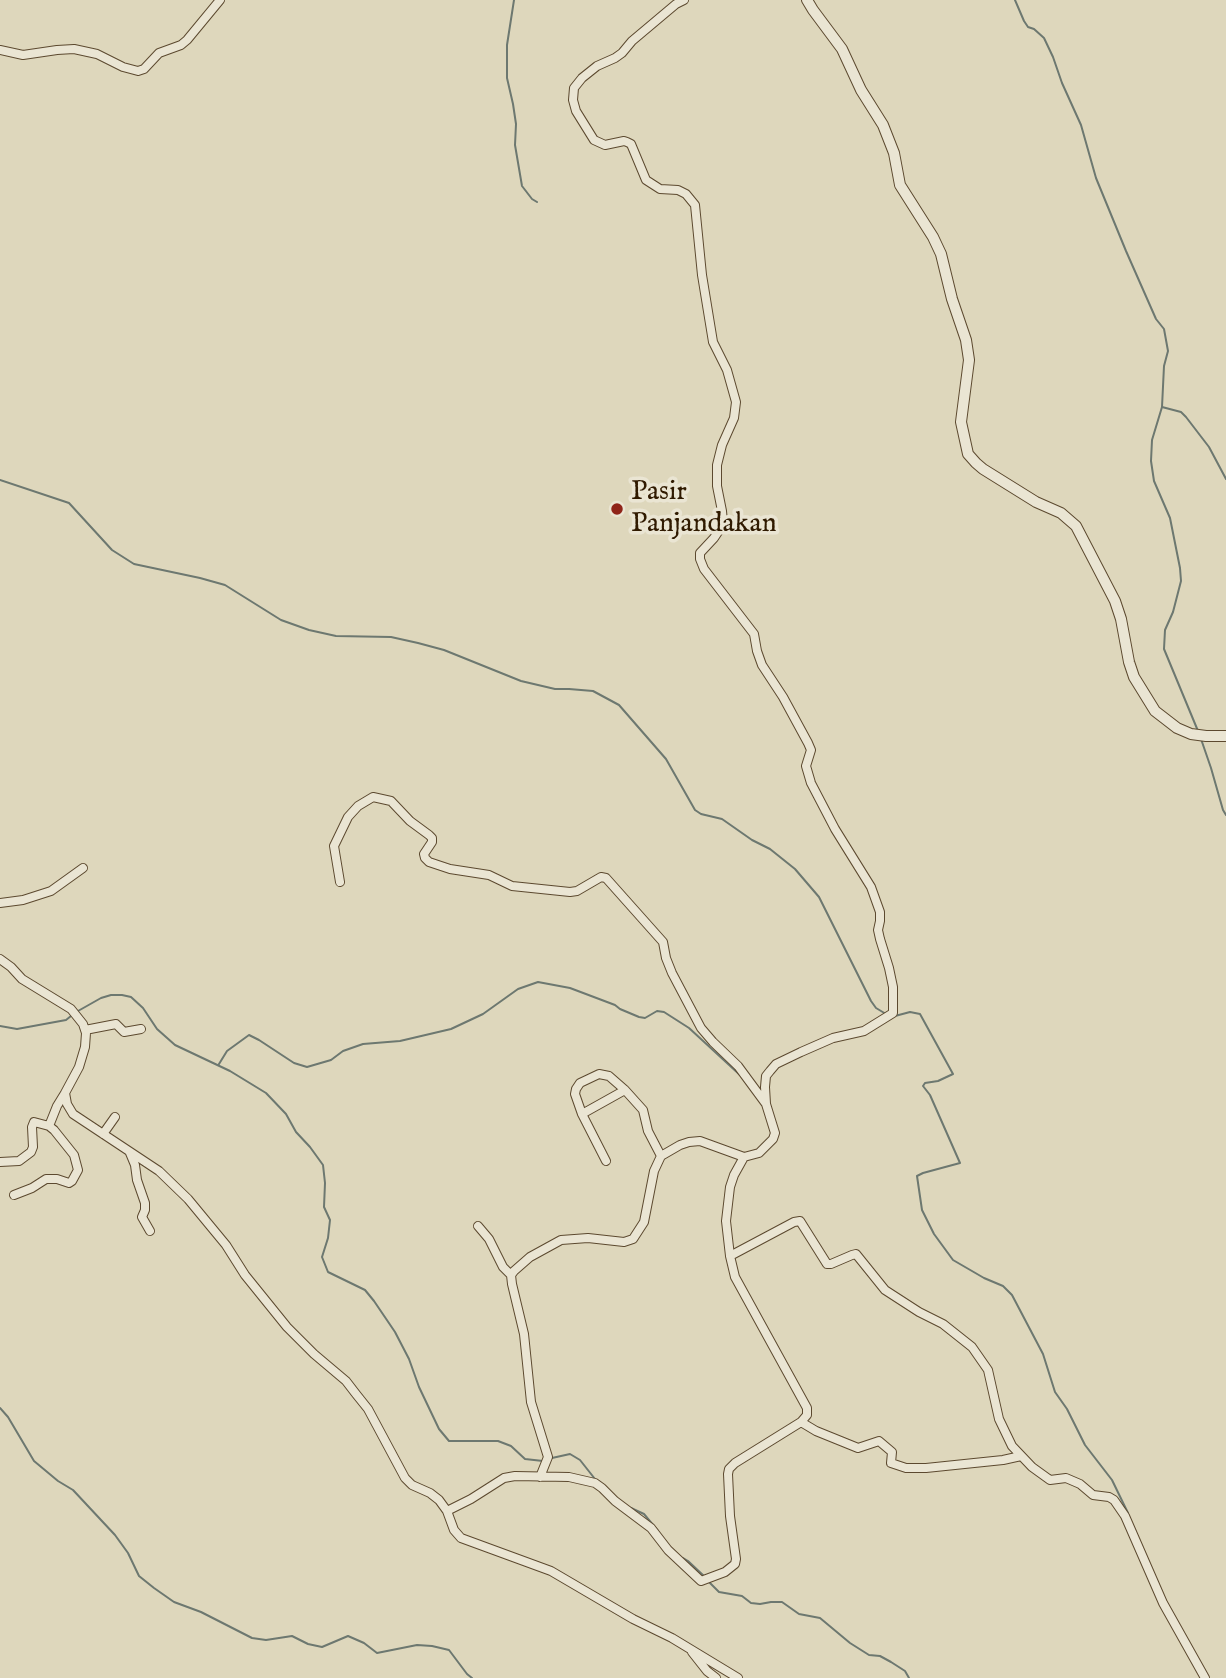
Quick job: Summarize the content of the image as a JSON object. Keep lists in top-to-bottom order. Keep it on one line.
{"places":["Pasir Panjandakan"]}
